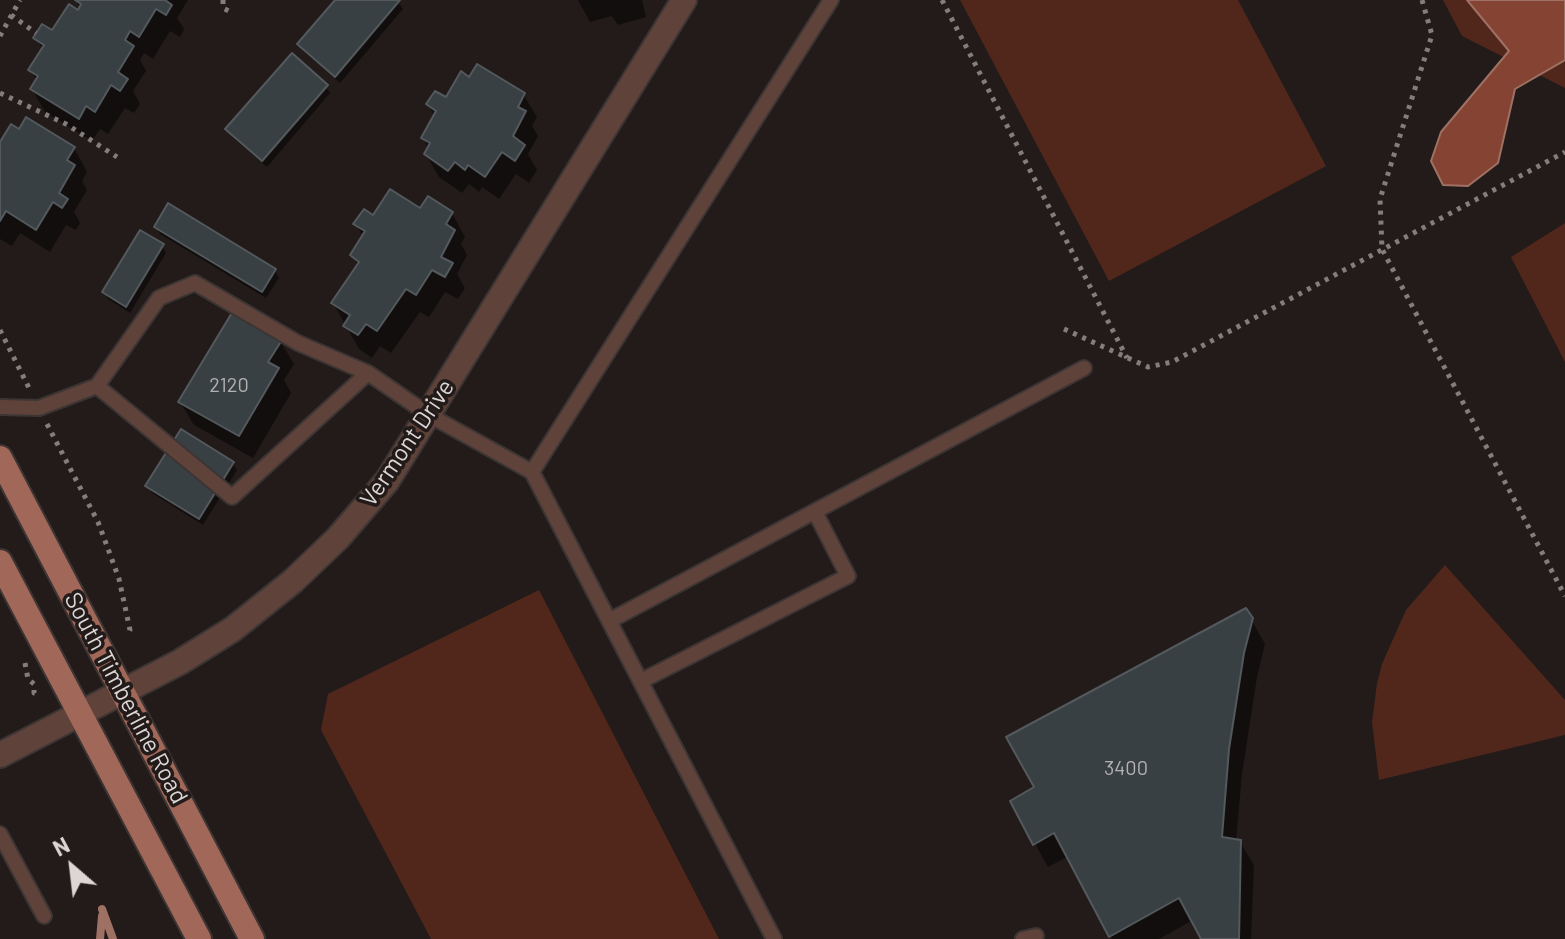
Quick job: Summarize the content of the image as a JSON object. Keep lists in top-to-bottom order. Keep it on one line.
{"streets":{"main road":["South Timberline Road"],"street":["Vermont Drive"]},"crossings":[["Vermont Drive","South Timberline Road"]],"house_numbers":["2120","3400"],"north":"top left"}
